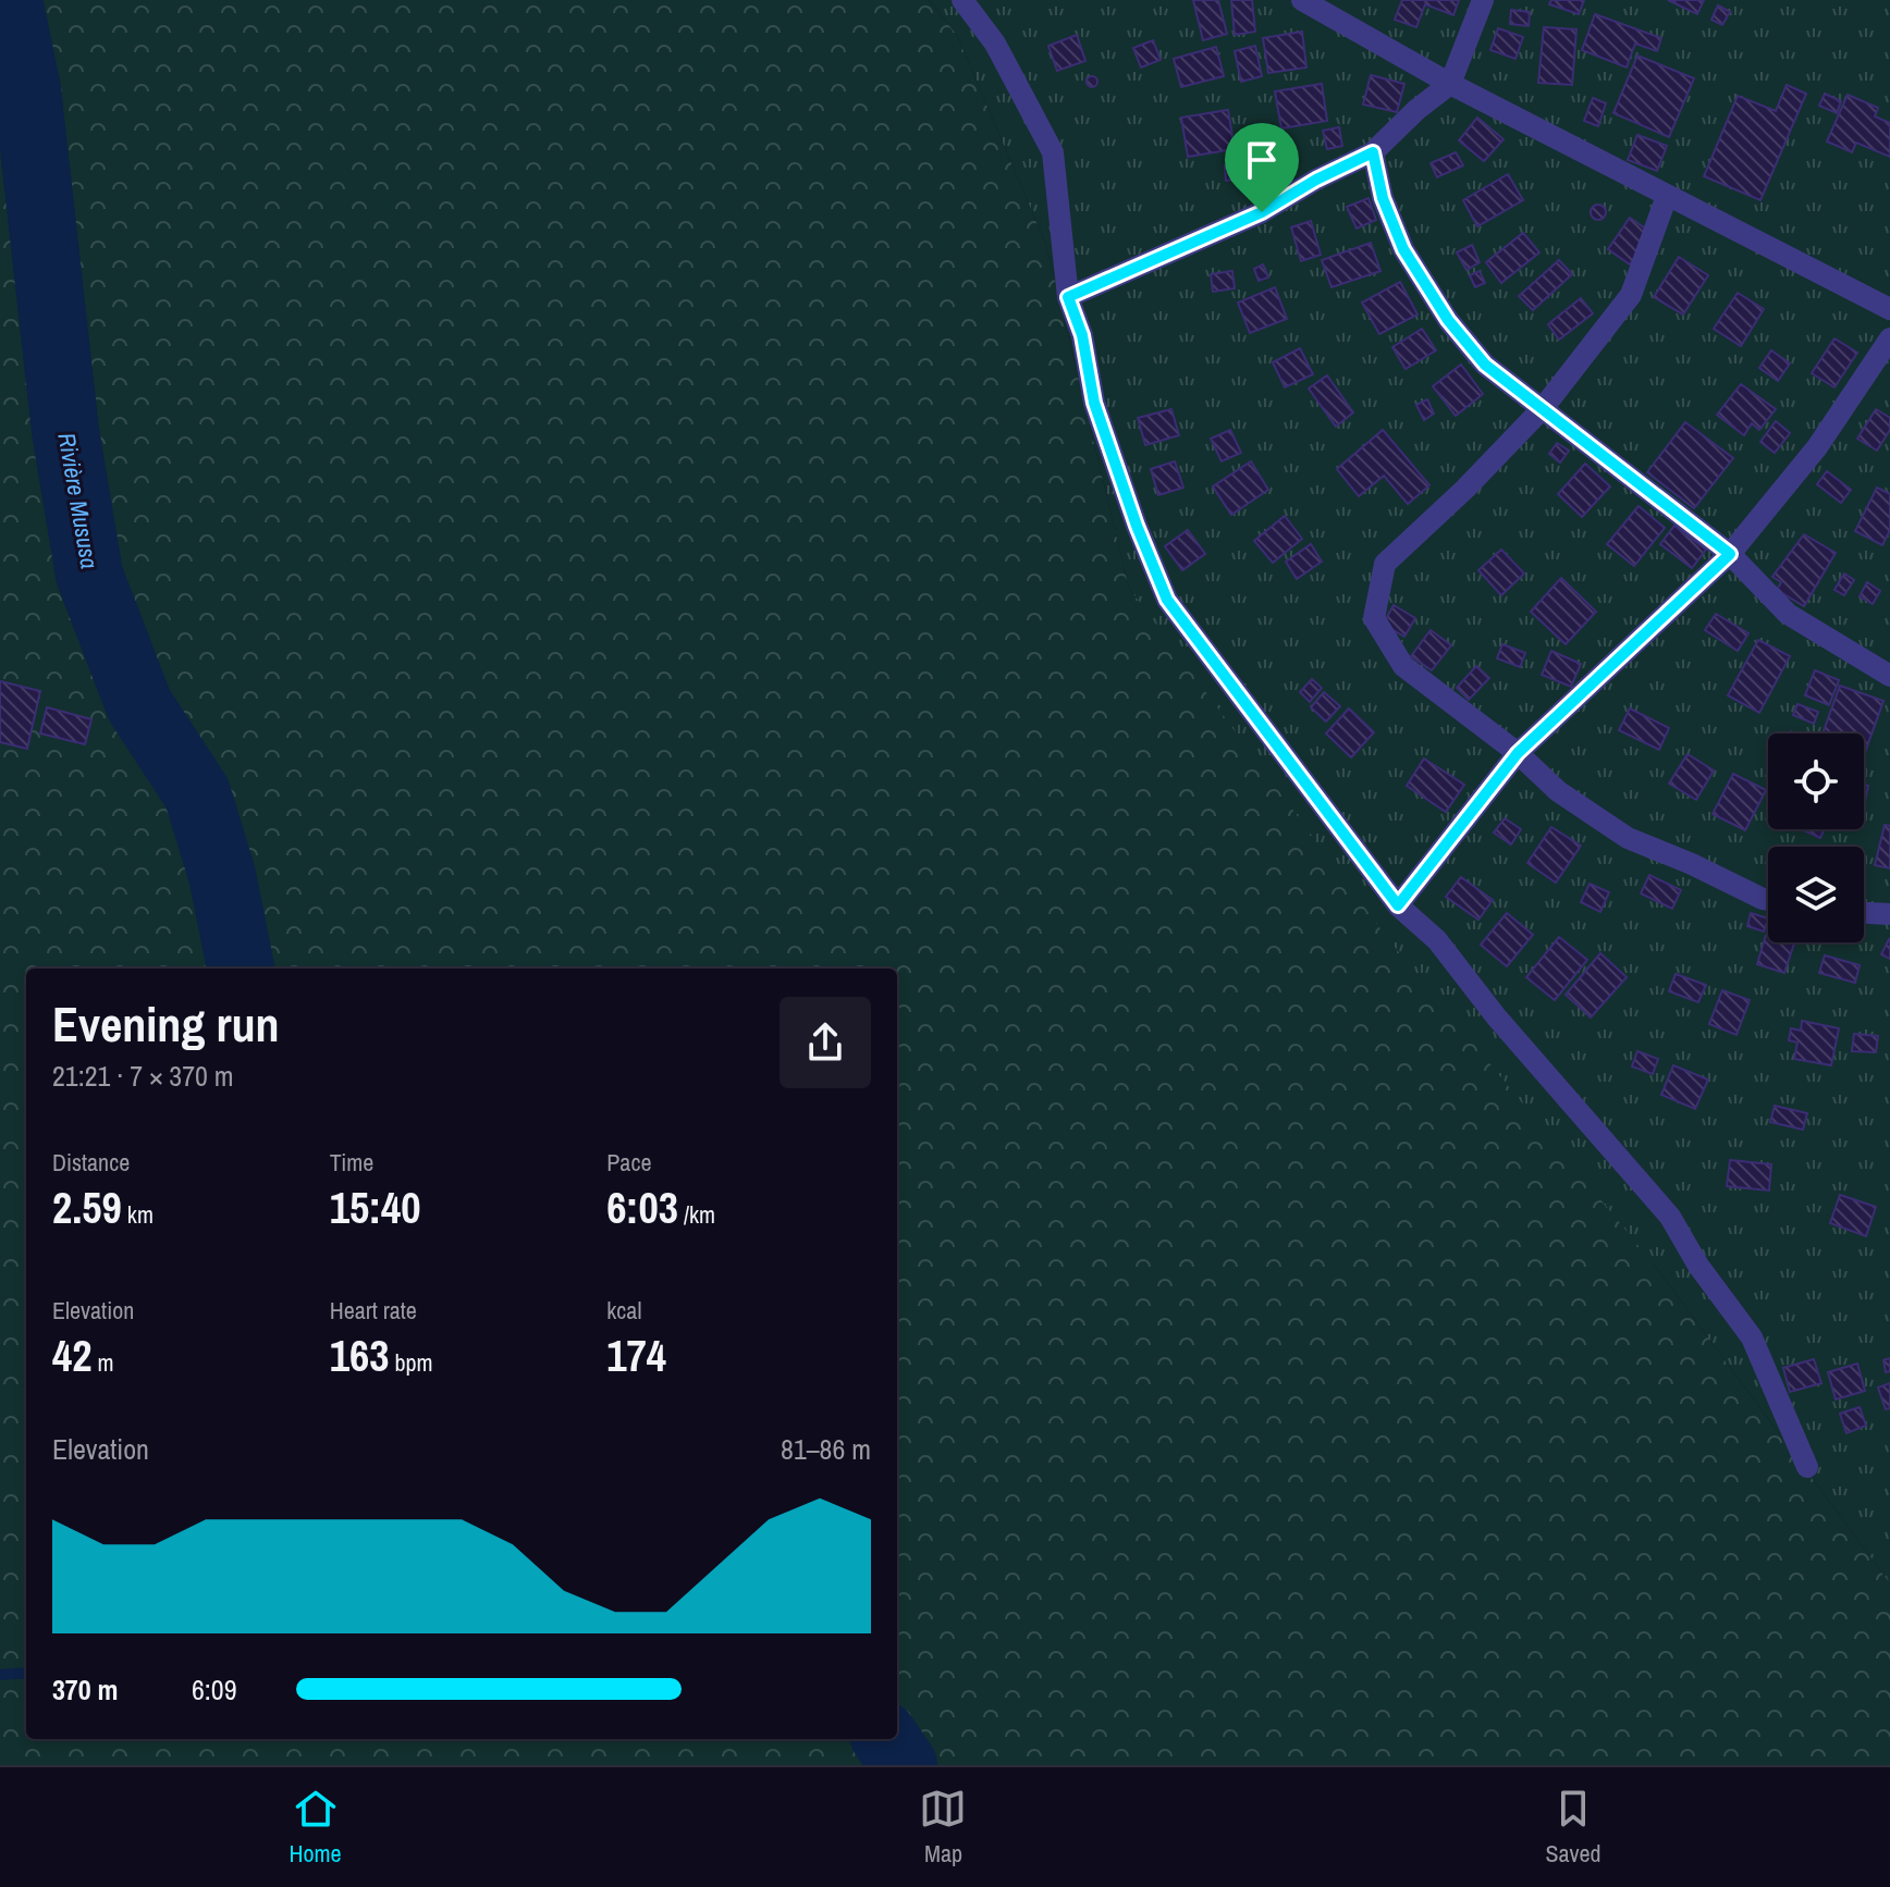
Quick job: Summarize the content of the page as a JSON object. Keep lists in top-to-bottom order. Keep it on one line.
{"water":["Rivière Mususa"],"page":{"heading":["Evening run","21:21 · 7 × 370 m"],"stats":[["Distance","2.59 km"],["Time","15:40"],["Pace","6:03 /km"],["Elevation","42 m"],["Heart rate","163 bpm"],["kcal","174"]],"chart":["Elevation","81–86 m"],"list":[{"name":"370 m","note":"6:09"}],"tabs":["Home","Map","Saved"]}}
